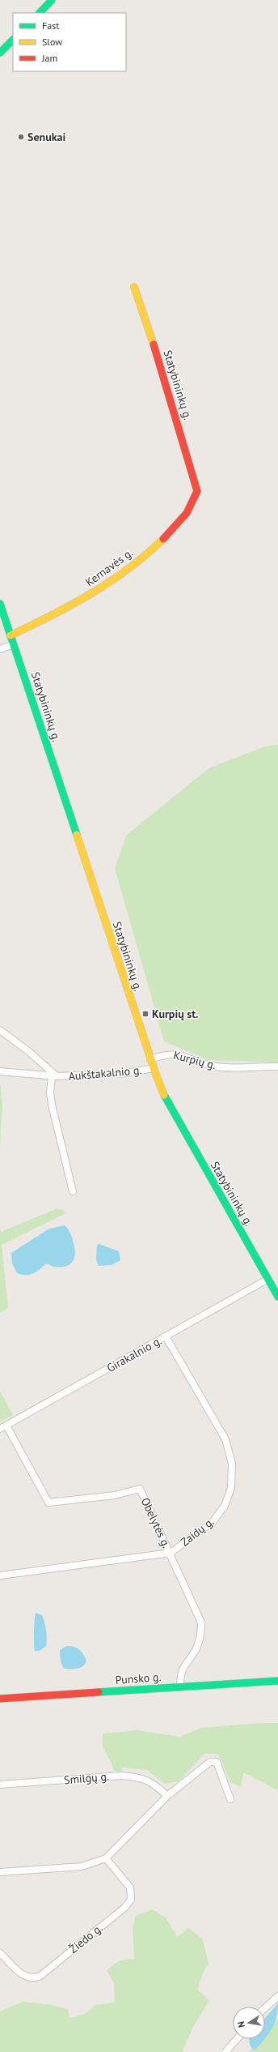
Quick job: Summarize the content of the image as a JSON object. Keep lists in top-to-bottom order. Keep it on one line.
{"streets":{"street":["Statybininkų g.","Kernavės g.","Kurpių g.","Aukštakalnio g.","Girakalnio g.","Obelytės g.","Zaidų g.","Punsko g.","Smilgų g.","Žiedo g."]},"crossings":[["Statybininkų g.","Kernavės g."],["Statybininkų g.","Kurpių g."],["Statybininkų g.","Aukštakalnio g."],["Statybininkų g.","Girakalnio g."],["Girakalnio g.","Obelytės g."],["Girakalnio g.","Zaidų g."],["Obelytės g.","Zaidų g."],["Obelytės g.","Punsko g."]],"places":{"other":["Senukai"],"transit":["Kurpių st."]},"legend":["Fast","Slow","Jam"],"north":"left"}
